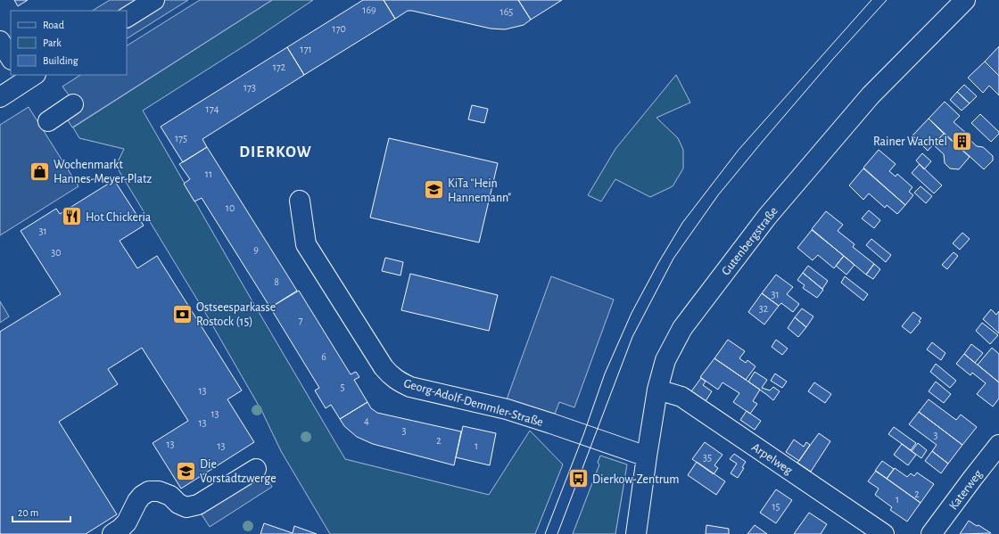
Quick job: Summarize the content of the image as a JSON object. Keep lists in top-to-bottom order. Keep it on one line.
{"streets":{"street":["Gutenbergstraße","Georg-Adolf-Demmler-Straße","Arpelweg","Katerweg"]},"crossings":[["Gutenbergstraße","Georg-Adolf-Demmler-Straße"],["Gutenbergstraße","Arpelweg"]],"districts":["DIERKOW"],"places":{"building":["Rainer Wachtel"],"shop":["Wochenmarkt Hannes-Meyer-Platz"],"school or university":["KiTa \"Hein Hannemann\"","Die Vorstadtzwerge"],"restaurant":["Hot Chickeria"],"bank":["Ostseesparkasse Rostock (15)"],"bus stop":["Dierkow-Zentrum"]},"house_numbers":["169","165","170","171","172","173","174","175","11","10","31","9","30","8","31","32","7","6","5","13","13","4","13","3","3","2","13","13","1","35","2","1","15"],"legend":["Road","Park","Building"],"scale_bar":"20 m"}
